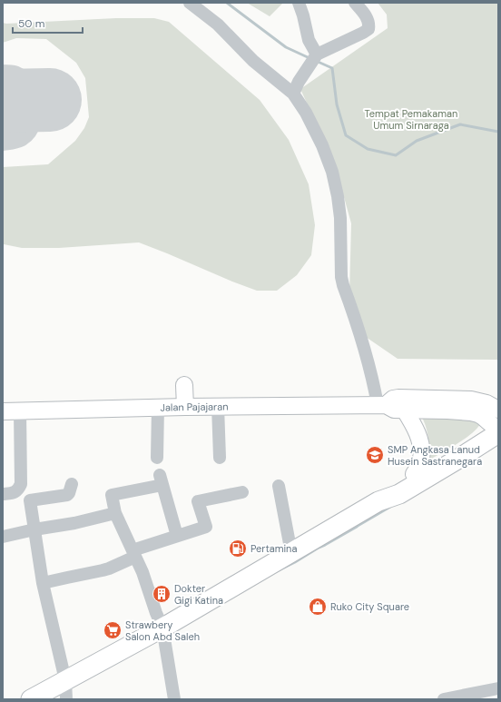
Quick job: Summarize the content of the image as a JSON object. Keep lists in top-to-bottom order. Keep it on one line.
{"streets":{"main road":["Jalan Pajajaran"]},"parks":["Tempat Pemakaman Umum Sirnaraga"],"places":{"school or university":["SMP Angkasa Lanud Husein Sastranegara"],"fuel station":["Pertamina"],"building":["Dokter Gigi Katina"],"shop":["Ruko City Square"],"supermarket":["Strawbery Salon Abd Saleh"]},"scale_bar":"50 m"}
